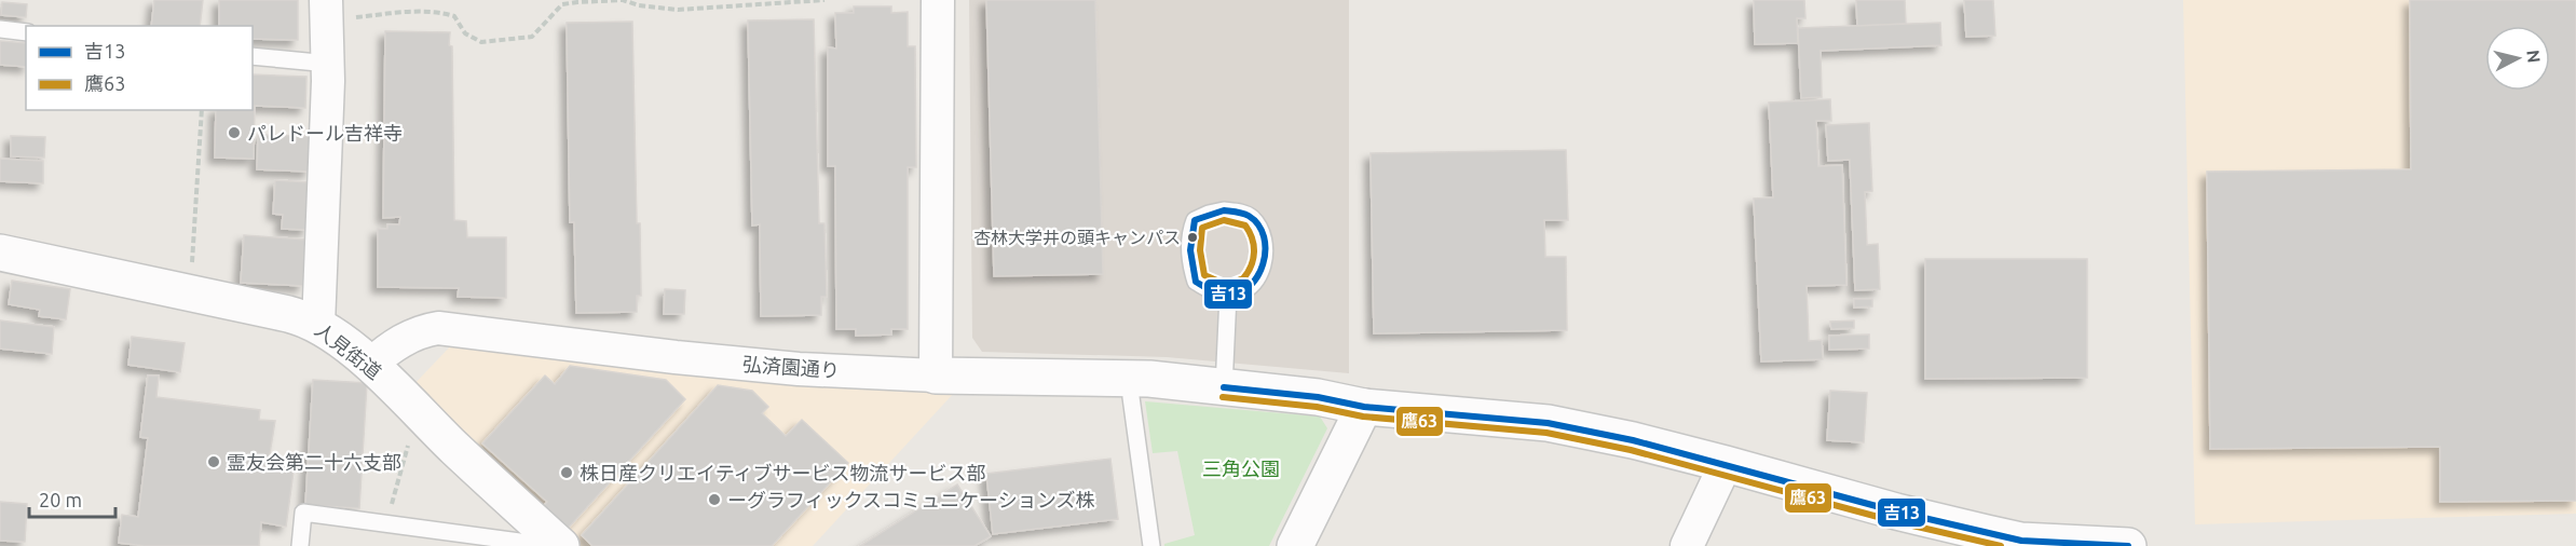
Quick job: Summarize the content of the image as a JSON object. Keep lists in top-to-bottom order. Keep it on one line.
{"streets":{"street":["人見街道","弘済園通り"]},"crossings":[["人見街道","弘済園通り"]],"parks":["三角公園"],"places":["パレドール吉祥寺","杏林大学井の頭キャンパス","霊友会第二十六支部","株日産クリエイティブサービス物流サービス部","ーグラフィックスコミュニケーションズ株"],"lines":["transit line 吉13","transit line 鷹63"],"legend":["吉13","鷹63"],"scale_bar":"20 m","north":"right"}
